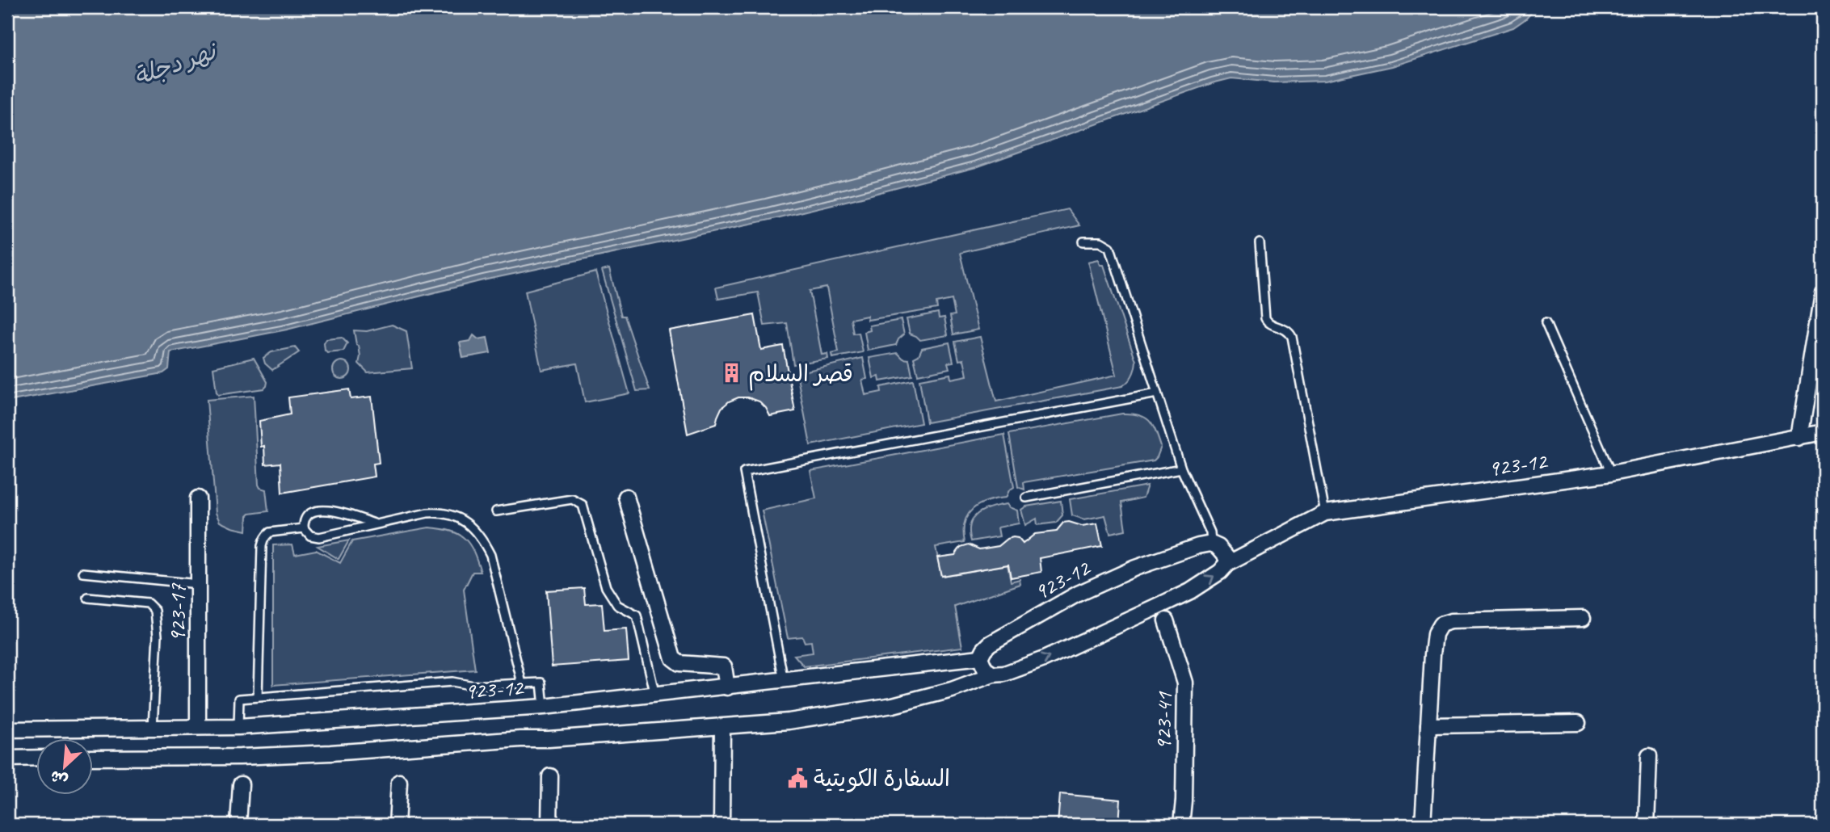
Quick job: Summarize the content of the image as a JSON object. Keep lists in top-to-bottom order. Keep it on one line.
{"streets":{"street":["923-12","923-17","923-41"]},"crossings":[["923-12","923-17"]],"water":["نهر دجلة"],"places":{"building":["قصر السلام"],"public building":["السفارة الكويتية"]},"north":"bottom left"}
